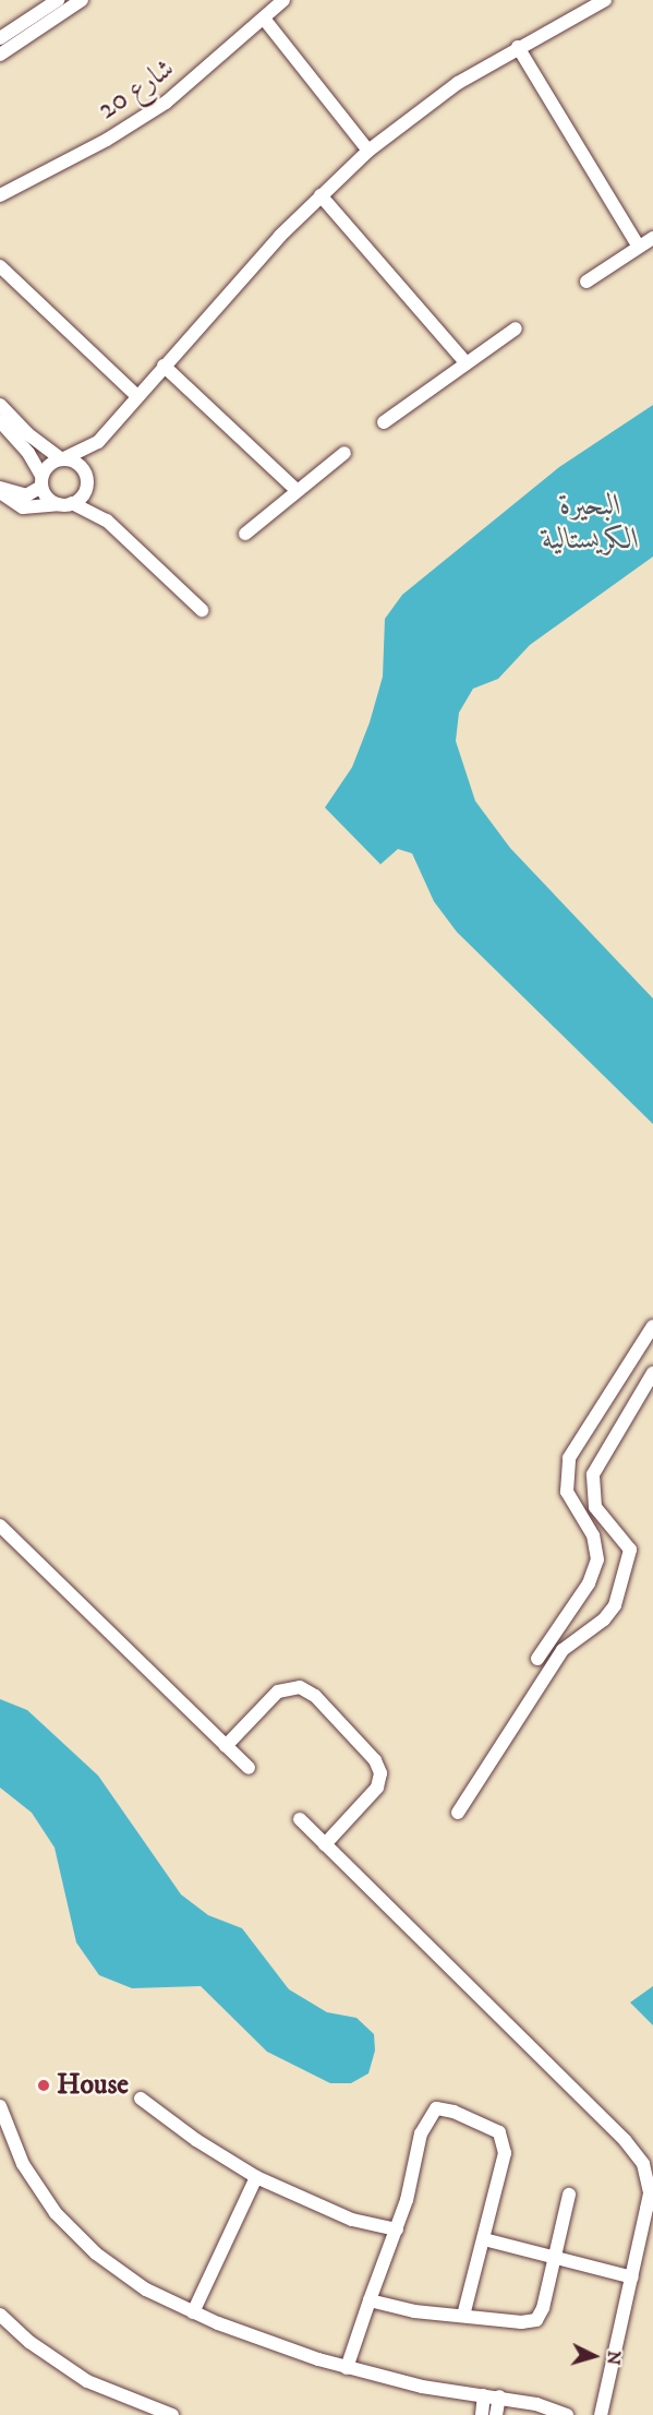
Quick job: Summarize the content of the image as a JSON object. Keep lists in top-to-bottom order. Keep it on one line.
{"streets":{"street":["شارع 20"]},"water":["البحيرة الكريستالية"],"places":["House"],"north":"right"}
